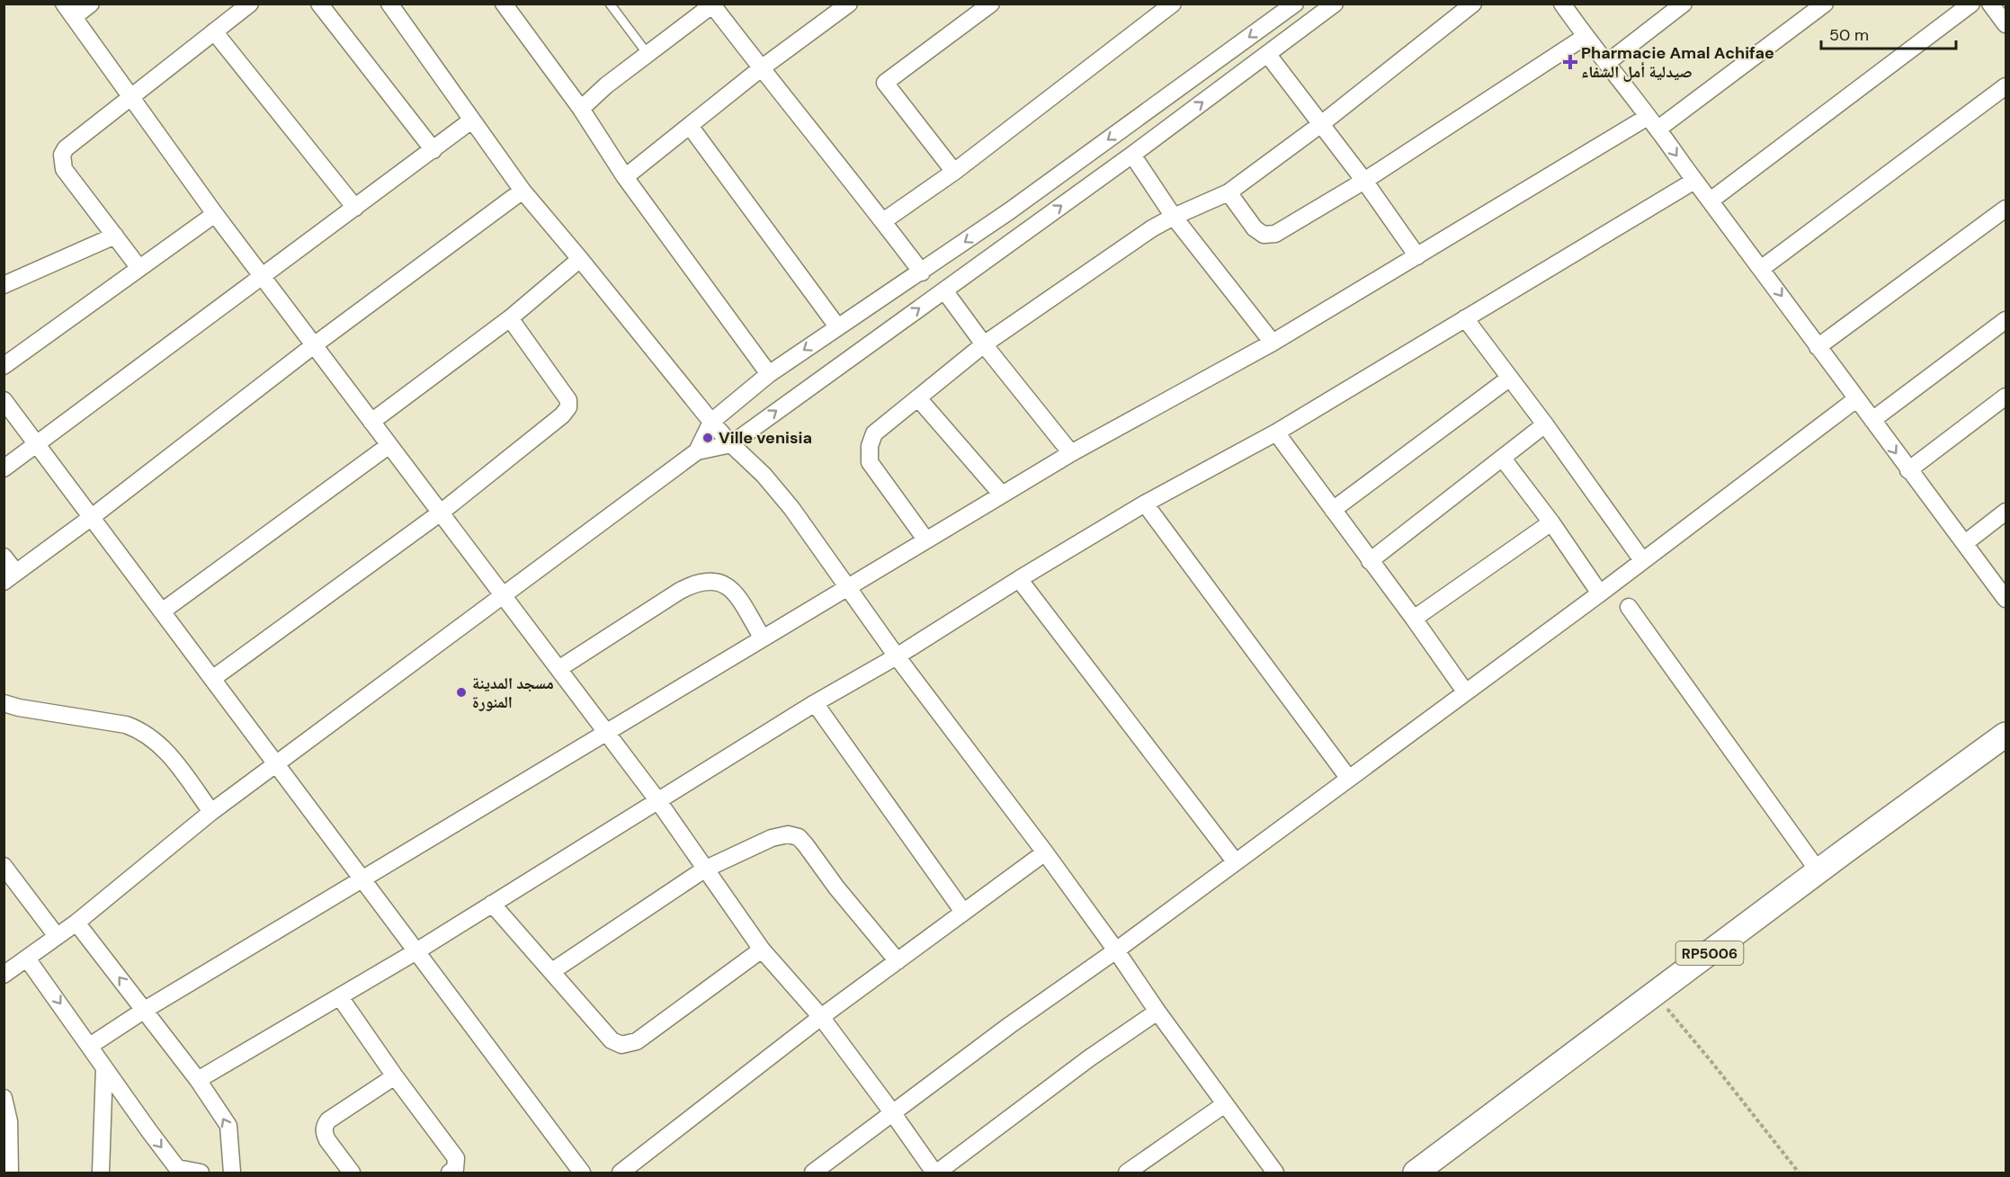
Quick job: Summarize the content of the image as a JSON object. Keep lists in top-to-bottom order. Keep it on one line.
{"streets":{"main road":["RP5006"]},"places":{"health":["Pharmacie Amal Achifae صيدلية أمل الشفاء"],"other":["Ville venisia","مسجد المدينة المنورة"]},"scale_bar":"50 m"}
